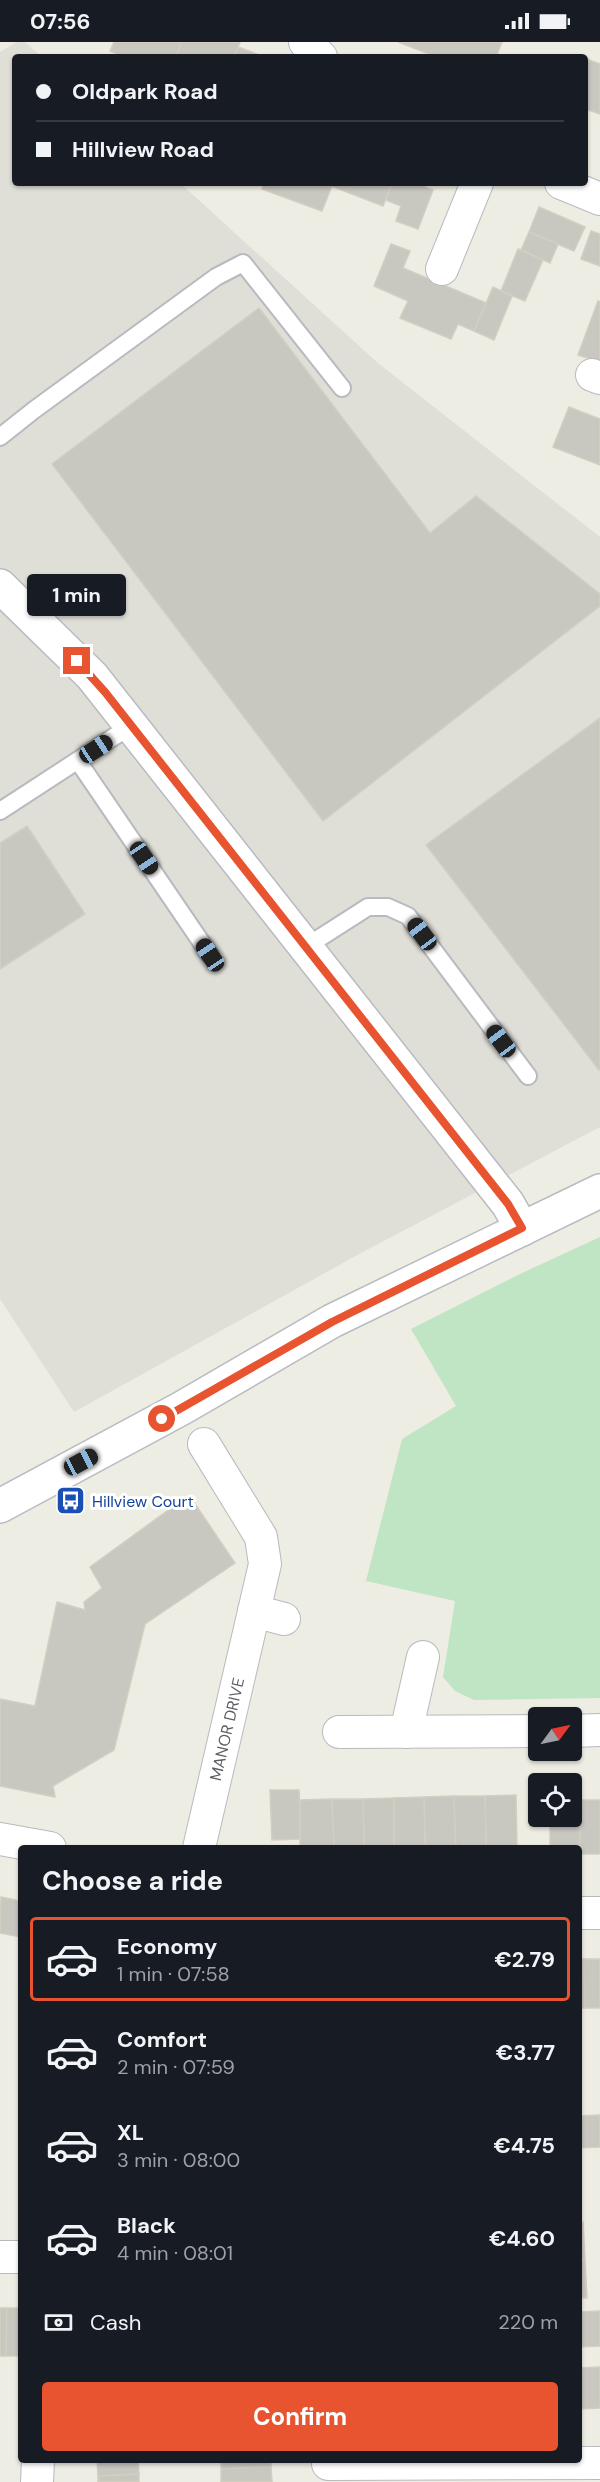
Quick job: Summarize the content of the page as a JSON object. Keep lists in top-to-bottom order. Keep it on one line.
{"streets":{"street":["MANOR DRIVE"]},"places":{"bus stop":["Hillview Court"]},"north":"top right","page":{"status":"07:56","banner":["Oldpark Road","Hillview Road"],"bubble":"1 min","heading":"Choose a ride","list":[{"name":"Economy","note":"1 min · 07:58","value":"€2.79"},{"name":"Comfort","note":"2 min · 07:59","value":"€3.77"},{"name":"XL","note":"3 min · 08:00","value":"€4.75"},{"name":"Black","note":"4 min · 08:01","value":"€4.60"}],"pay":["Cash","220 m"],"buttons":"Confirm"}}
